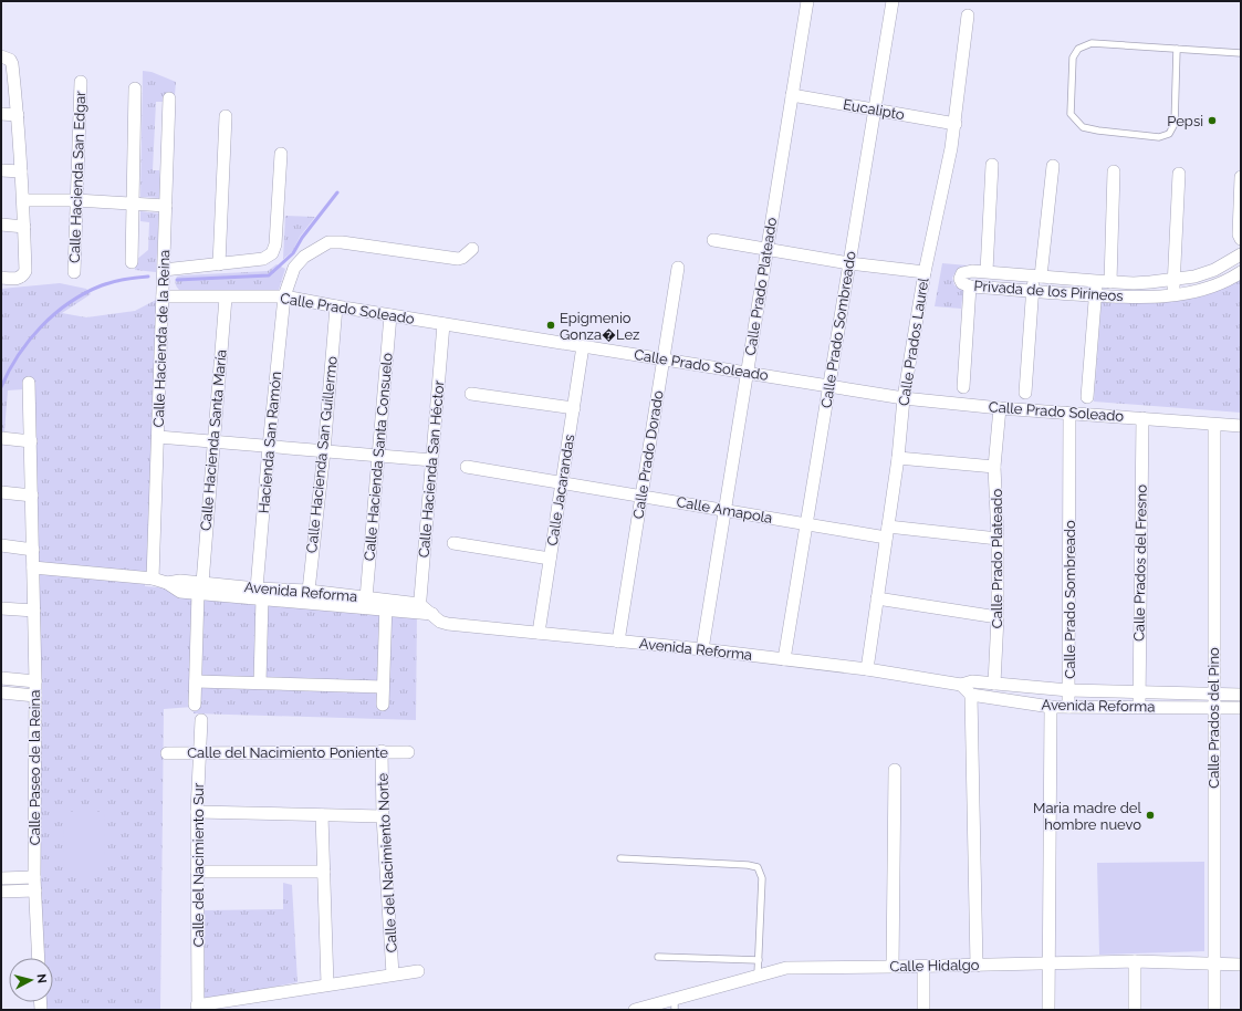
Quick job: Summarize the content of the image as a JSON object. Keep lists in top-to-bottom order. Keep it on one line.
{"streets":{"street":["Eucalipto","Calle Hacienda San Edgar","Calle Prado Plateado","Privada de los Pirineos","Calle Prado Soleado","Calle Prado Sombreado","Calle Hacienda de la Reina","Calle Prados Laurel","Calle Hacienda Santa María","Hacienda San Ramón","Calle Hacienda San Guillermo","Calle Prado Dorado","Calle Hacienda Santa Consuelo","Calle Hacienda San Héctor","Calle Jacarandas","Calle Amapola","Calle Prados del Fresno","Avenida Reforma","Calle Prados del Pino","Calle del Nacimiento Poniente","Calle Paseo de la Reina","Calle del Nacimiento Norte","Calle del Nacimiento Sur","Calle Hidalgo"]},"crossings":[["Eucalipto","Calle Prado Plateado"],["Eucalipto","Calle Prado Sombreado"],["Eucalipto","Calle Prados Laurel"],["Calle Prado Plateado","Calle Prado Soleado"],["Calle Prado Plateado","Calle Amapola"],["Calle Prado Plateado","Avenida Reforma"],["Calle Prado Soleado","Calle Prado Sombreado"],["Calle Prado Soleado","Calle Hacienda de la Reina"],["Calle Prado Soleado","Calle Prados Laurel"],["Calle Prado Soleado","Calle Hacienda Santa María"],["Calle Prado Soleado","Hacienda San Ramón"],["Calle Prado Soleado","Calle Hacienda San Guillermo"],["Calle Prado Soleado","Calle Prado Dorado"],["Calle Prado Soleado","Calle Hacienda Santa Consuelo"],["Calle Prado Soleado","Calle Hacienda San Héctor"],["Calle Prado Soleado","Calle Jacarandas"],["Calle Prado Soleado","Calle Prados del Fresno"],["Calle Prado Soleado","Calle Prados del Pino"],["Calle Prado Sombreado","Calle Amapola"],["Calle Prado Sombreado","Avenida Reforma"],["Calle Hacienda de la Reina","Avenida Reforma"],["Calle Prados Laurel","Calle Amapola"],["Calle Prados Laurel","Avenida Reforma"],["Calle Hacienda Santa María","Avenida Reforma"],["Hacienda San Ramón","Avenida Reforma"],["Calle Hacienda San Guillermo","Avenida Reforma"],["Calle Prado Dorado","Calle Amapola"],["Calle Prado Dorado","Avenida Reforma"],["Calle Hacienda Santa Consuelo","Avenida Reforma"],["Calle Hacienda San Héctor","Avenida Reforma"],["Calle Jacarandas","Calle Amapola"],["Calle Jacarandas","Avenida Reforma"],["Calle Prados del Fresno","Avenida Reforma"],["Avenida Reforma","Calle Prados del Pino"],["Avenida Reforma","Calle Paseo de la Reina"],["Calle Prados del Pino","Calle Hidalgo"],["Calle del Nacimiento Poniente","Calle del Nacimiento Norte"],["Calle del Nacimiento Poniente","Calle del Nacimiento Sur"]],"places":["Pepsi","Epigmenio Gonza�Lez","Maria madre del hombre nuevo"],"north":"right"}
